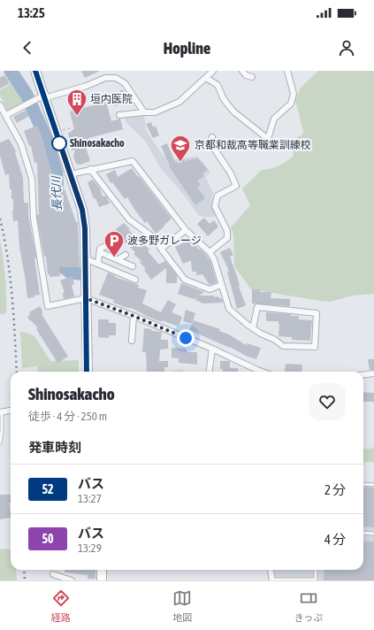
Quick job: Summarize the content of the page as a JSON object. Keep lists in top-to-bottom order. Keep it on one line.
{"water":["長代川"],"places":{"building":["垣内医院"],"other":["Shinosakacho"],"school or university":["京都和裁高等職業訓練校"],"parking":["波多野ガレージ"]},"lines":["bus line 52"],"page":{"status":"13:25","header":"Hopline","heading":[["Shinosakacho","徒歩 · 4 分 · 250 m"],"発車時刻"],"list":[{"mark":"52","name":"バス","note":"13:27","value":"2 分"},{"mark":"50","name":"バス","note":"13:29","value":"4 分"}],"tabs":["経路","地図","きっぷ"]}}
